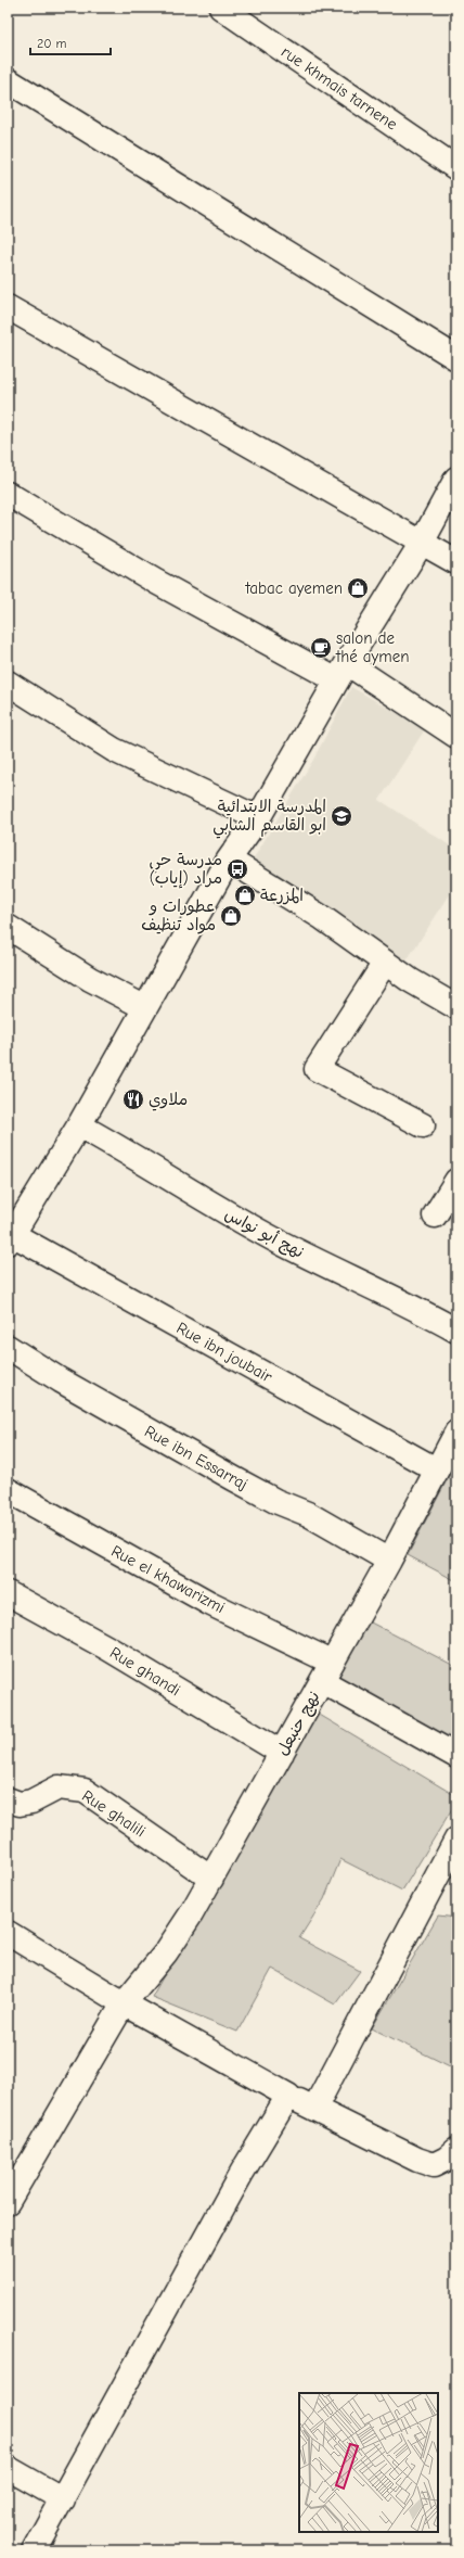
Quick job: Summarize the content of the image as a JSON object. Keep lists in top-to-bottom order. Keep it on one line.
{"streets":{"street":["rue khmais tarnene","نهج أبو نواس","Rue ibn joubair","Rue ibn Essarraj","Rue el khawarizmi","Rue ghandi","نهج حنبعل","Rue ghalili"]},"crossings":[["Rue ibn joubair","نهج حنبعل"],["Rue ibn Essarraj","نهج حنبعل"],["Rue el khawarizmi","نهج حنبعل"],["Rue ghandi","نهج حنبعل"],["نهج حنبعل","Rue ghalili"]],"places":{"shop":["tabac ayemen","المزرعة","عطورات و مواد تنظيف"],"cafe":["salon de thé aymen"],"school or university":["المدرسة الابتدائية ابو القاسم الشابي"],"bus stop":["مدرسة حي مراد (إياب)"],"restaurant":["ملاوي"]},"scale_bar":"20 m"}
